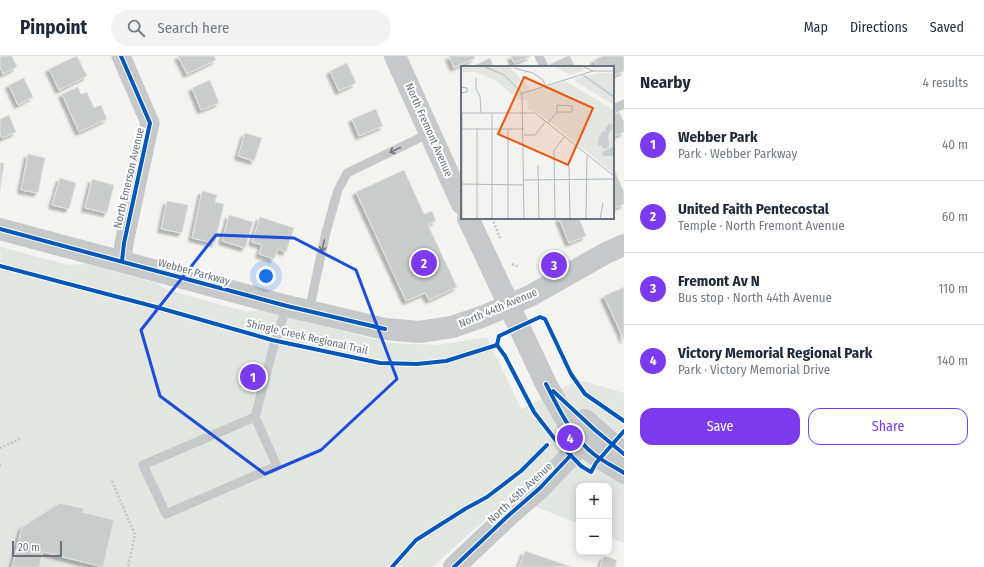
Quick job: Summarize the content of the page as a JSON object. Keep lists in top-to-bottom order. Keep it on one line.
{"streets":{"street":["North Fremont Avenue","North Emerson Avenue","Webber Parkway","North 44th Avenue","North 45th Avenue"],"cycle path":["Shingle Creek Regional Trail"]},"crossings":[["North Emerson Avenue","Webber Parkway"],["Webber Parkway","North 44th Avenue"]],"scale_bar":"20 m","page":{"header":"Pinpoint","search":"Search here","nav":["Map","Directions","Saved"],"heading":["Nearby","4 results"],"list":[{"mark":"1","name":"Webber Park","note":"Park · Webber Parkway","value":"40 m"},{"mark":"2","name":"United Faith Pentecostal","note":"Temple · North Fremont Avenue","value":"60 m"},{"mark":"3","name":"Fremont Av N","note":"Bus stop · North 44th Avenue","value":"110 m"},{"mark":"4","name":"Victory Memorial Regional Park","note":"Park · Victory Memorial Drive","value":"140 m"}],"pins":["2","3","1","4"],"buttons":["Save","Share"],"map_buttons":["+","−"],"scale":"20 m"}}
